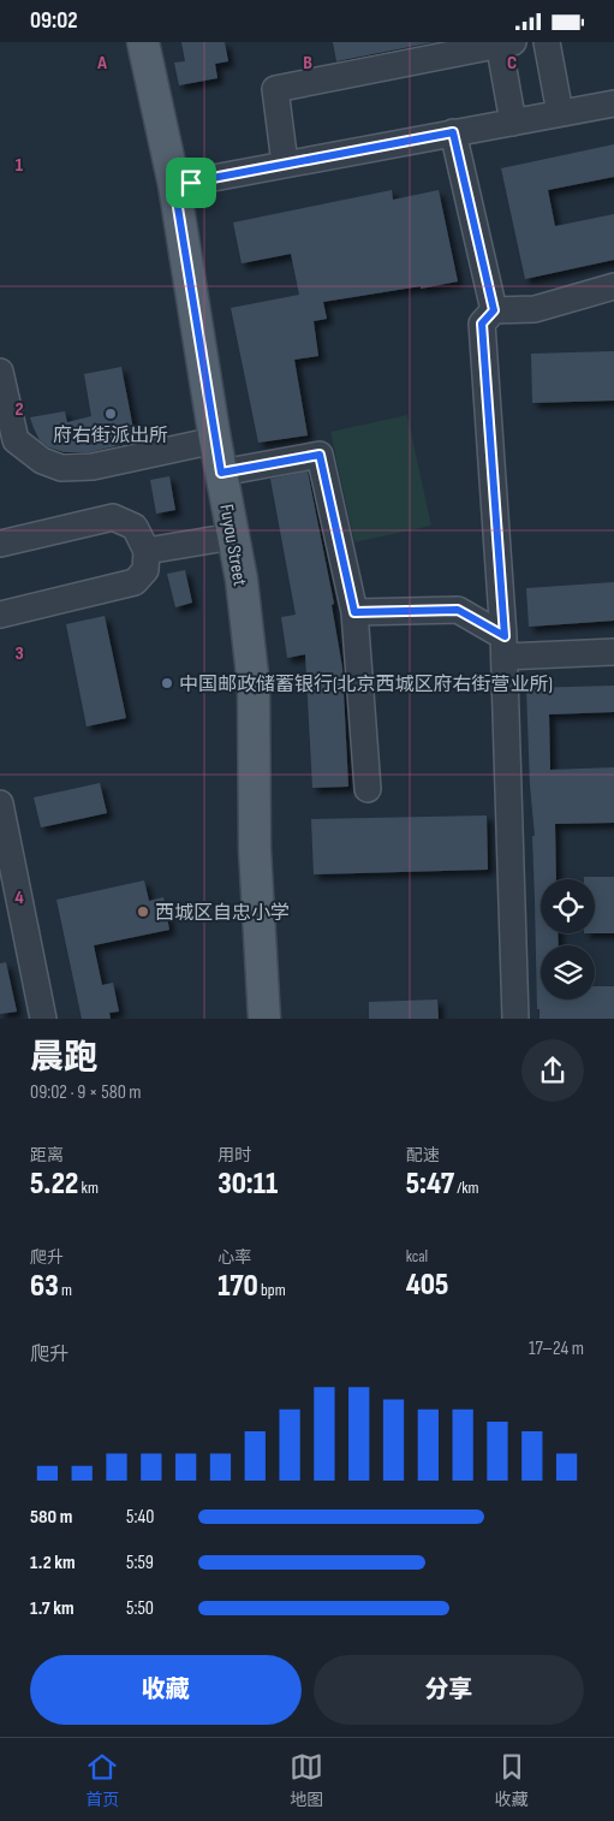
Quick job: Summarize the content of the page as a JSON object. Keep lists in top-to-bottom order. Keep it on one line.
{"streets":{"main road":["Fuyou Street"]},"places":["府右街派出所","中国邮政储蓄银行(北京西城区府右街营业所)","西城区自忠小学"],"page":{"status":"09:02","heading":["晨跑","09:02 · 9 × 580 m"],"stats":[["距离","5.22 km"],["用时","30:11"],["配速","5:47 /km"],["爬升","63 m"],["心率","170 bpm"],["kcal","405"]],"chart":["爬升","17–24 m"],"list":[{"name":"580 m","note":"5:40"},{"name":"1.2 km","note":"5:59"},{"name":"1.7 km","note":"5:50"}],"buttons":["收藏","分享"],"tabs":["首页","地图","收藏"]},"grid":{"columns":["A","B","C"],"rows":["1","2","3","4"]}}
